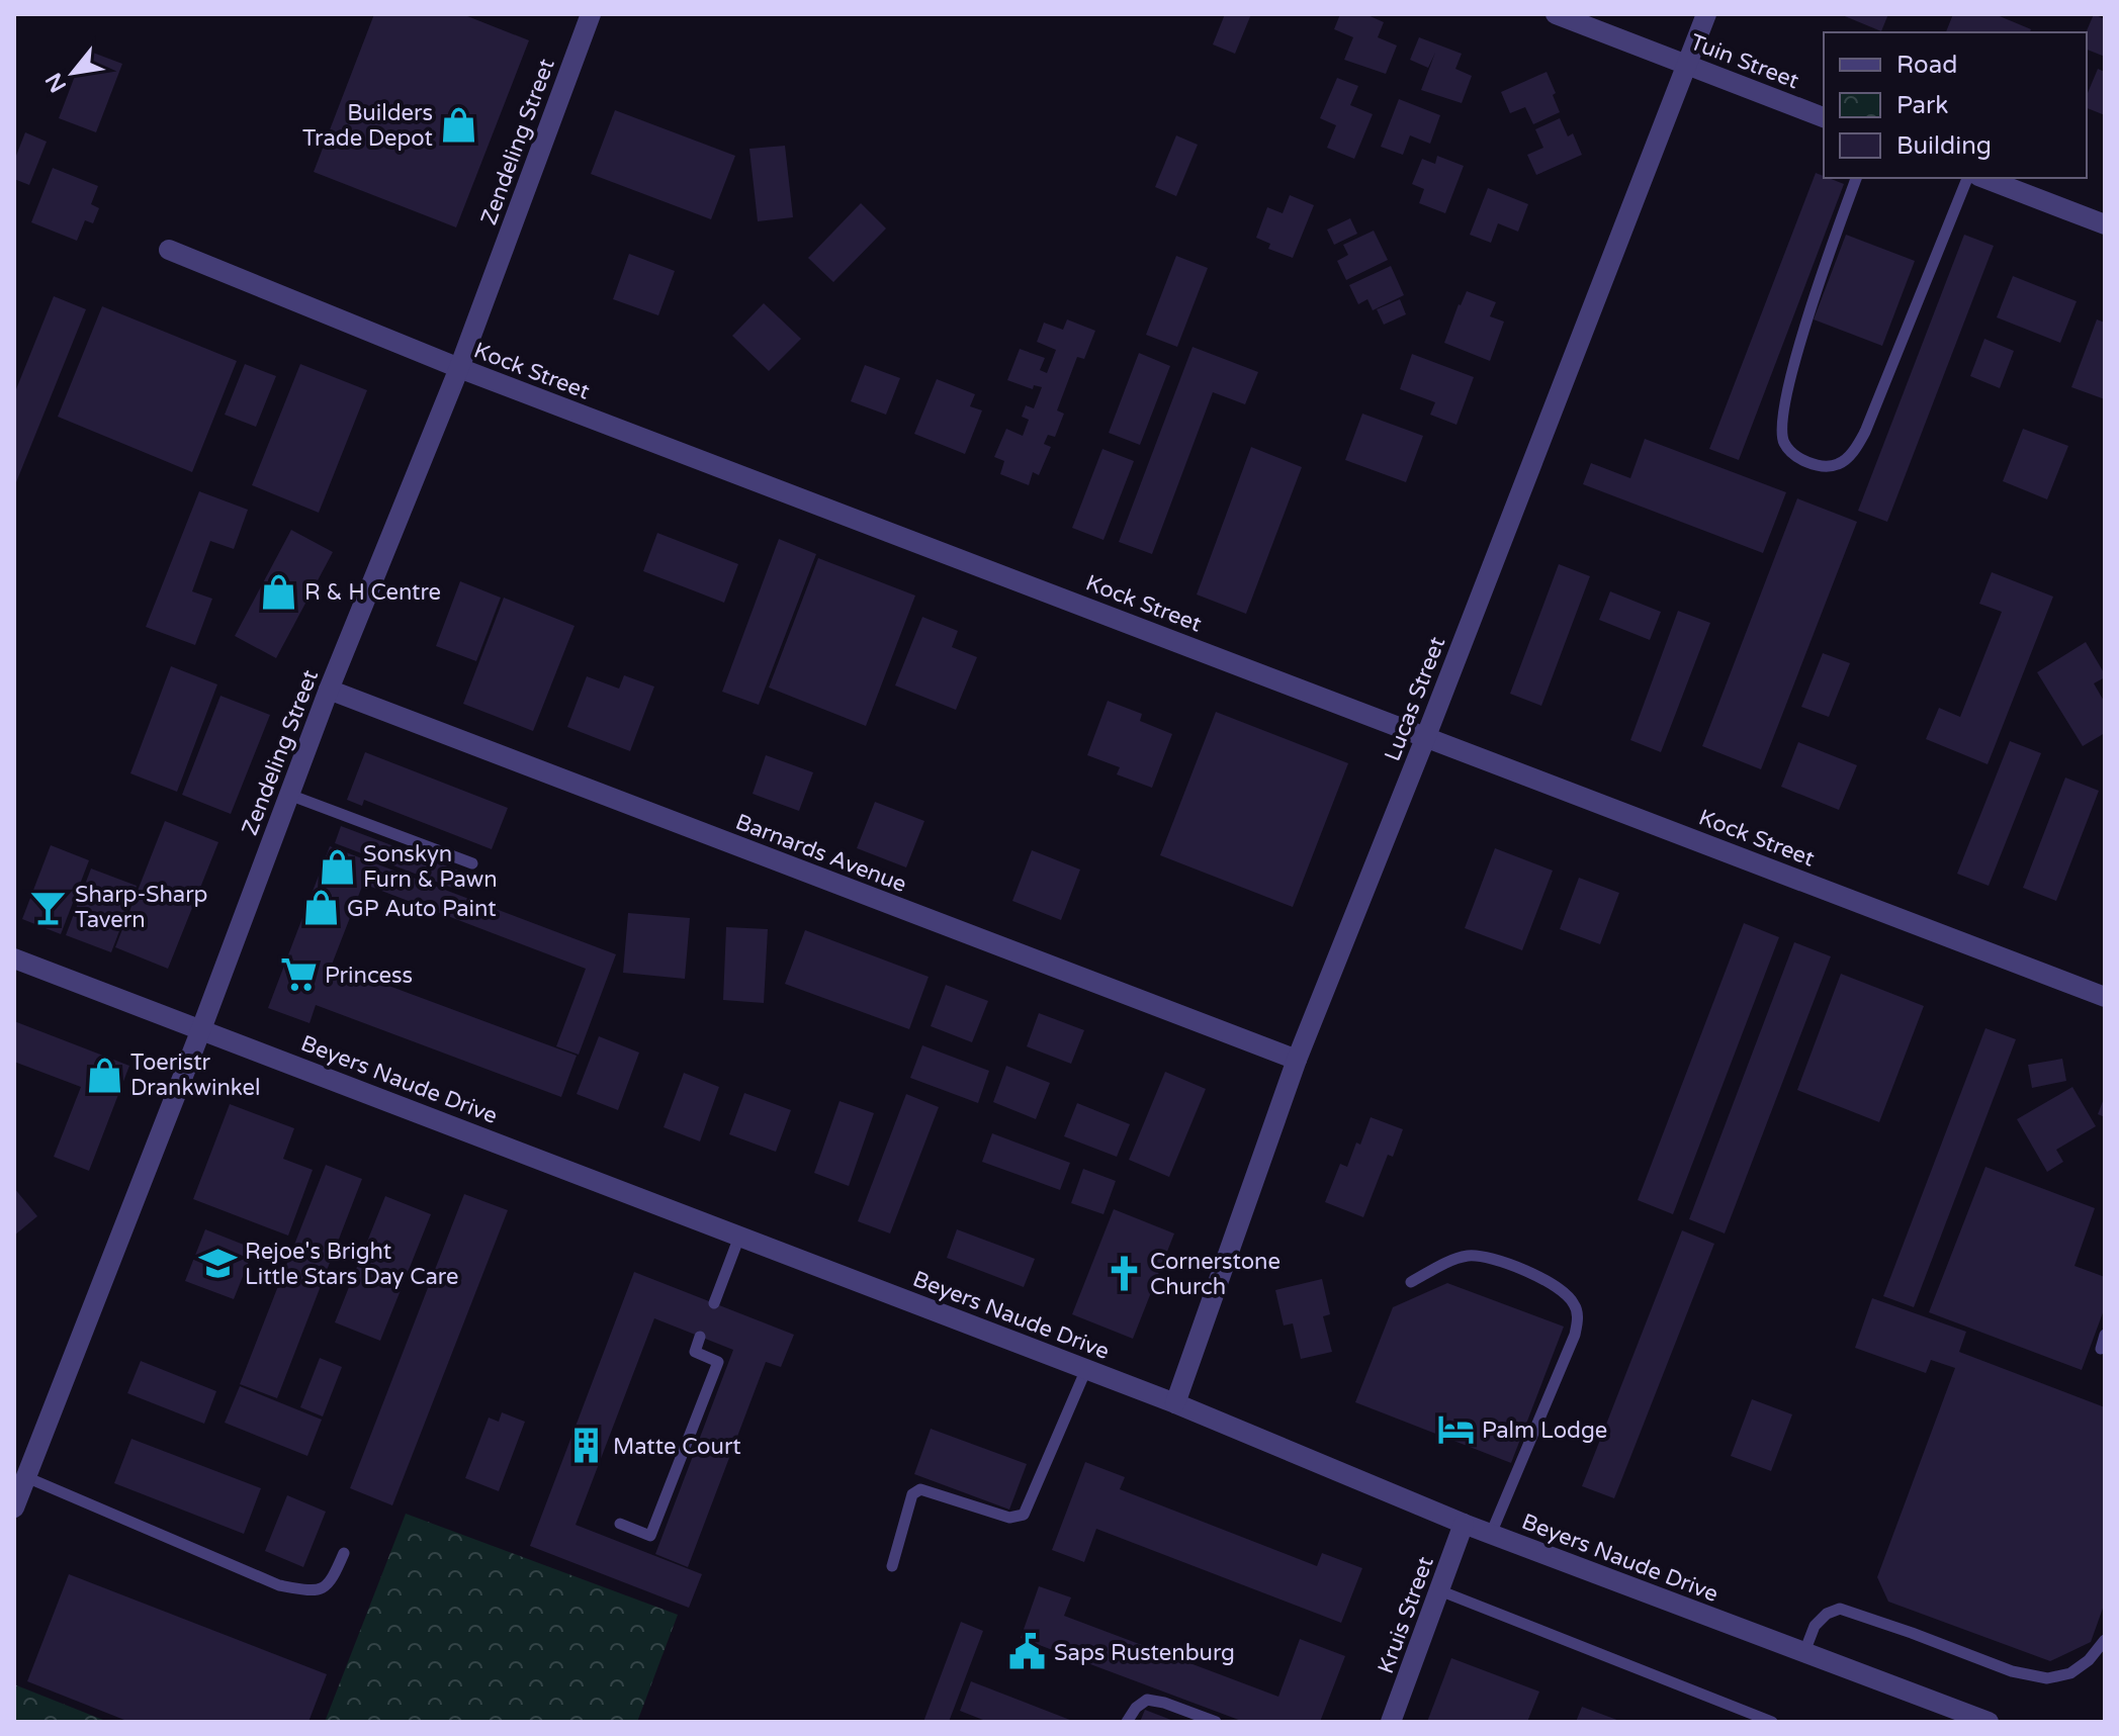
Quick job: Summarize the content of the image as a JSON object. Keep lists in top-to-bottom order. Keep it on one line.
{"streets":{"street":["Tuin Street","Zendeling Street","Kock Street","Lucas Street","Barnards Avenue","Beyers Naude Drive","Kruis Street"]},"crossings":[["Tuin Street","Lucas Street"],["Zendeling Street","Kock Street"],["Zendeling Street","Barnards Avenue"],["Zendeling Street","Beyers Naude Drive"],["Kock Street","Lucas Street"],["Lucas Street","Barnards Avenue"],["Lucas Street","Beyers Naude Drive"],["Beyers Naude Drive","Kruis Street"]],"places":{"shop":["Builders Trade Depot","R & H Centre","Sonskyn Furn & Pawn","GP Auto Paint","Toeristr Drankwinkel"],"bar":["Sharp-Sharp Tavern"],"supermarket":["Princess"],"school or university":["Rejoe's Bright Little Stars Day Care"],"church":["Cornerstone Church"],"hotel":["Palm Lodge"],"building":["Matte Court"],"public building":["Saps Rustenburg"]},"legend":["Road","Park","Building"],"north":"bottom left"}
